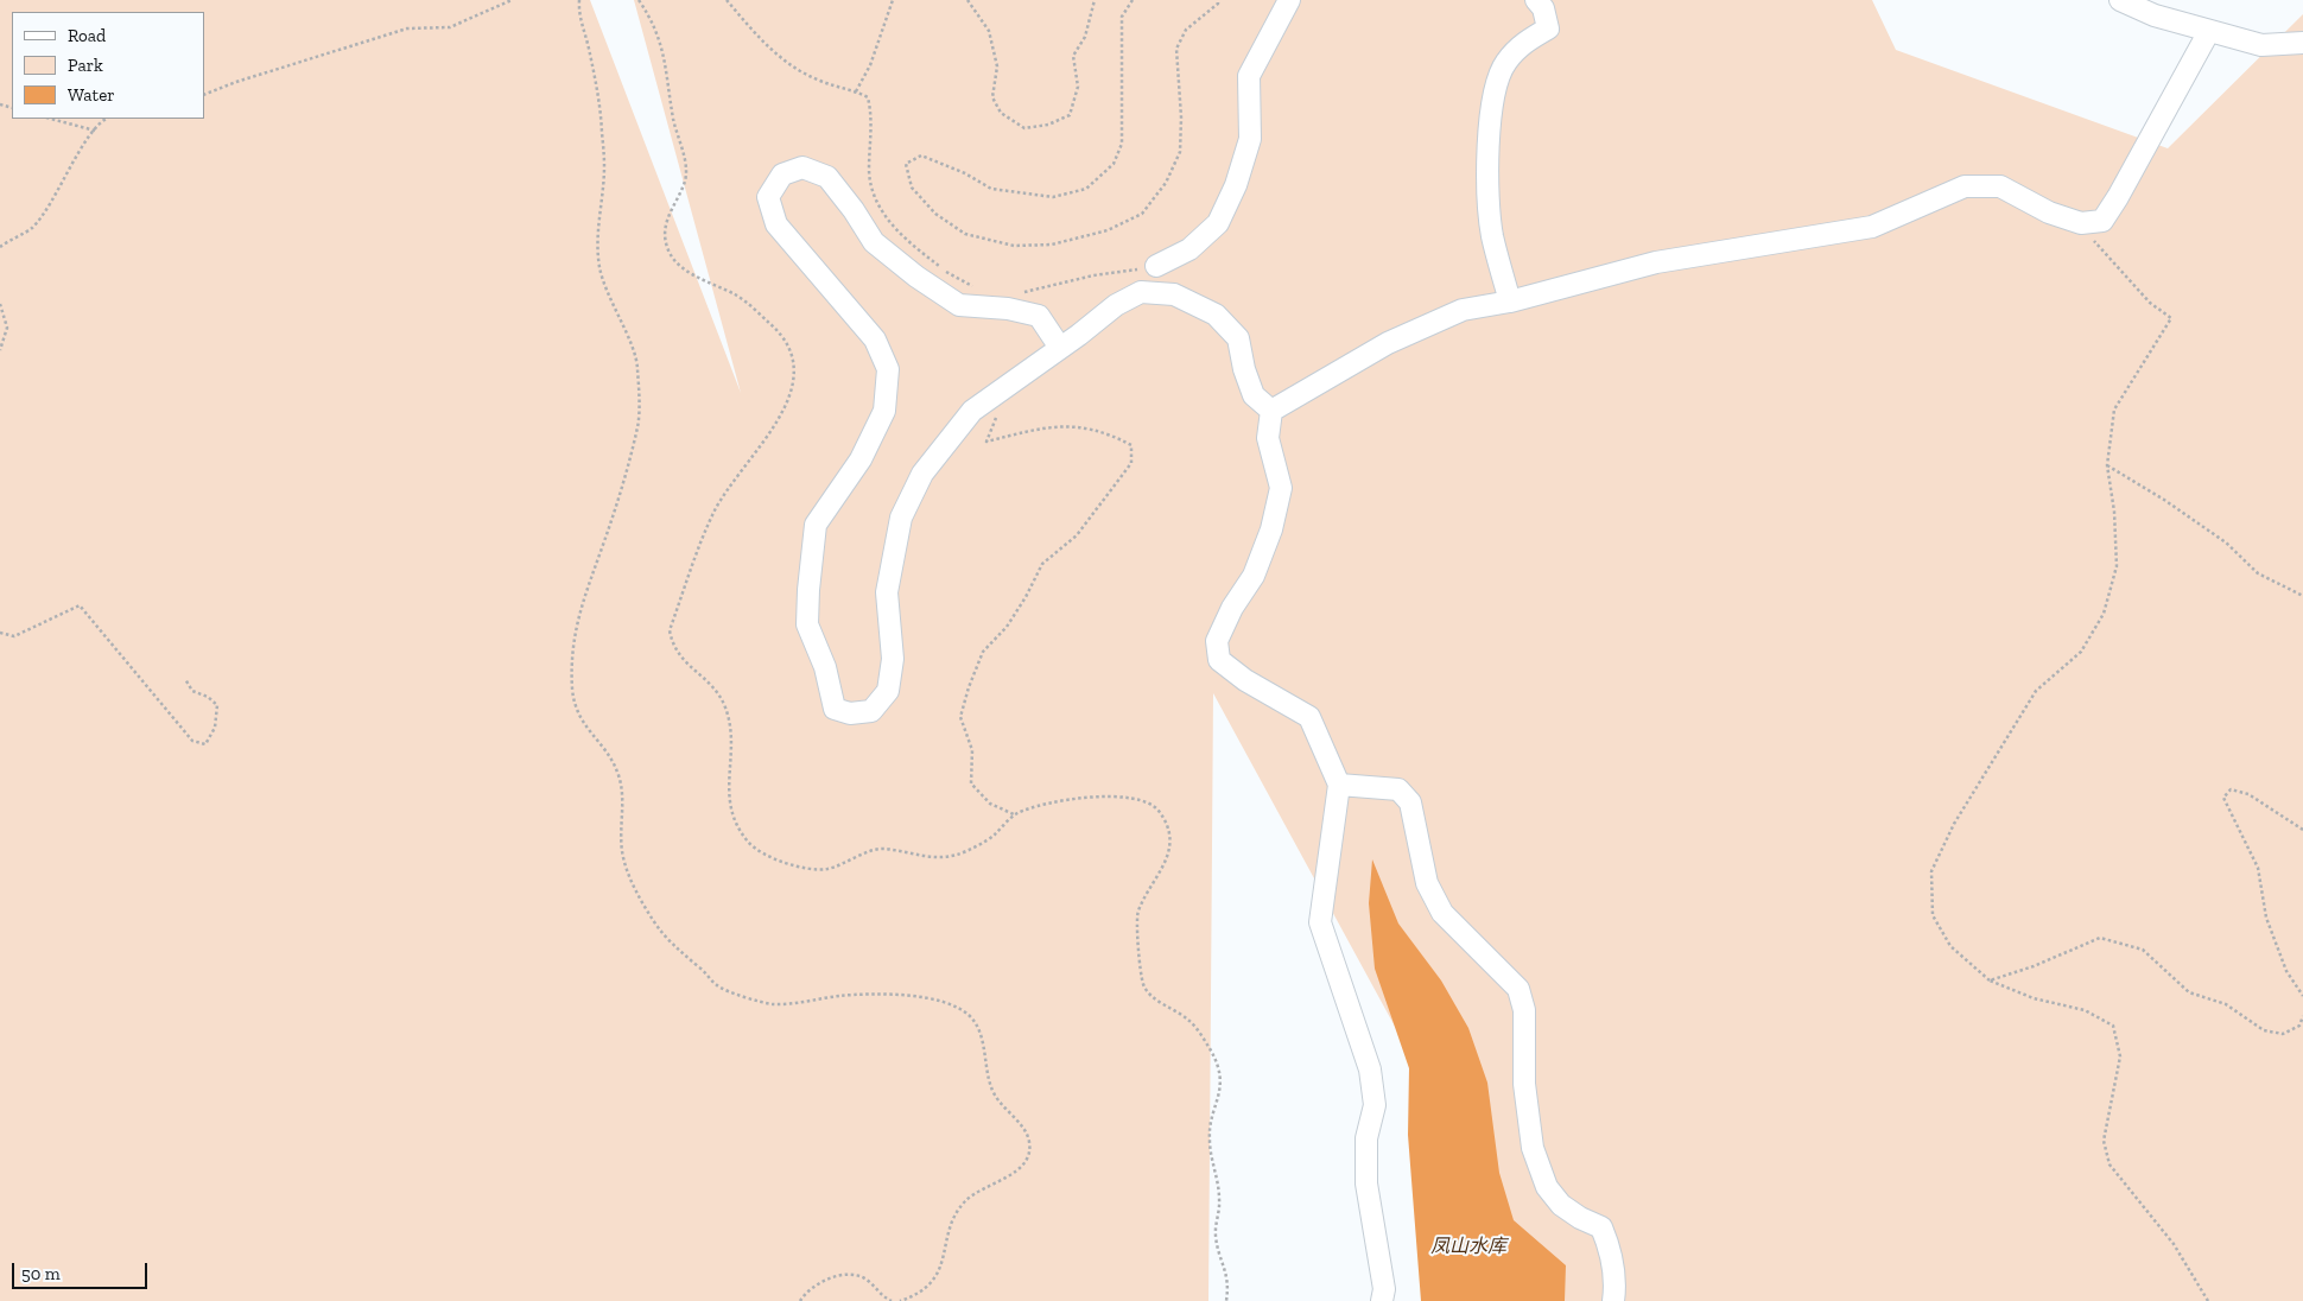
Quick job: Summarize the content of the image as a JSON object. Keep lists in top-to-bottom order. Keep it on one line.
{"water":["凤山水库"],"legend":["Road","Park","Water"],"scale_bar":"50 m"}
